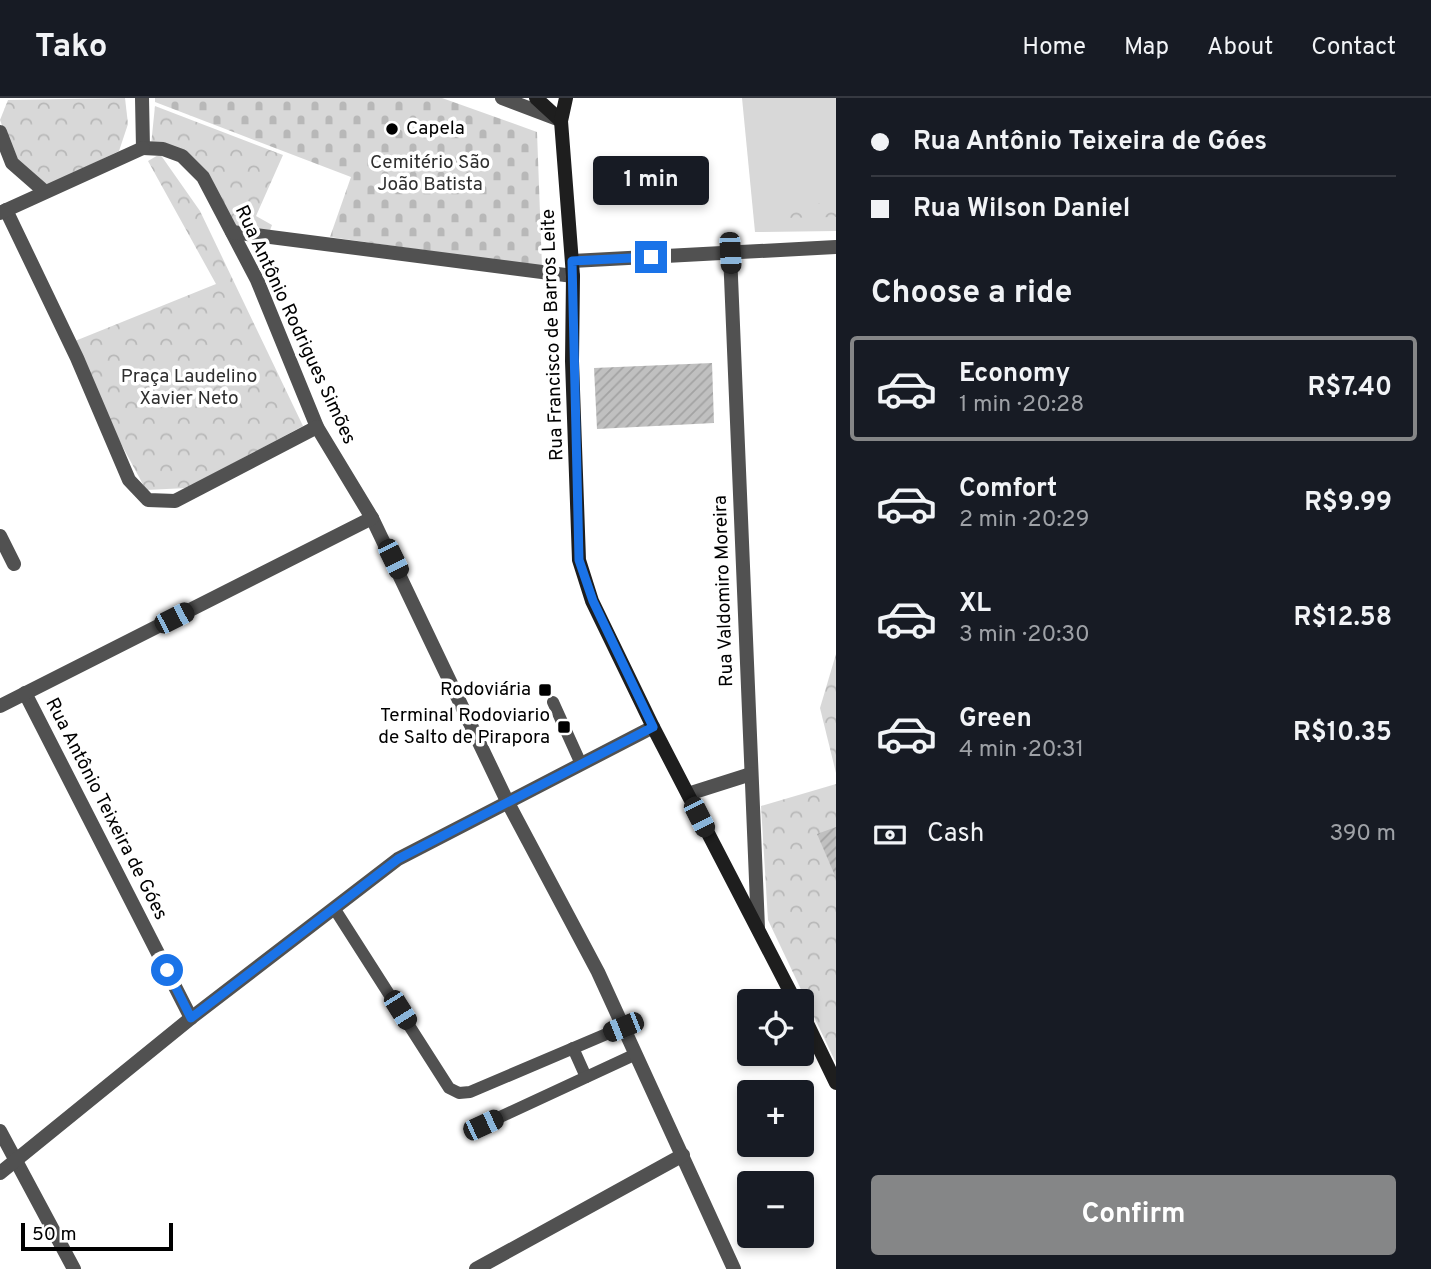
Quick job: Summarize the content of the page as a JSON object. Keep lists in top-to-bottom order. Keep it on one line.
{"streets":{"main road":["Rua Francisco de Barros Leite"],"street":["Rua Antônio Rodrigues Simões","Rua Valdomiro Moreira","Rua Antônio Teixeira de Góes"]},"crossings":[["Rua Francisco de Barros Leite","Rua Valdomiro Moreira"]],"parks":["Cemitério São João Batista","Praça Laudelino Xavier Neto"],"places":{"other":["Capela"],"transit":["Rodoviária","Terminal Rodoviario de Salto de Pirapora"]},"scale_bar":"50 m","page":{"header":"Tako","nav":["Home","Map","About","Contact"],"banner":["Rua Antônio Teixeira de Góes","Rua Wilson Daniel"],"bubble":"1 min","heading":"Choose a ride","list":[{"name":"Economy","note":"1 min · 20:28","value":"R$7.40"},{"name":"Comfort","note":"2 min · 20:29","value":"R$9.99"},{"name":"XL","note":"3 min · 20:30","value":"R$12.58"},{"name":"Green","note":"4 min · 20:31","value":"R$10.35"}],"pay":["Cash","390 m"],"map_buttons":["+","−"],"buttons":"Confirm","scale":"50 m"}}
